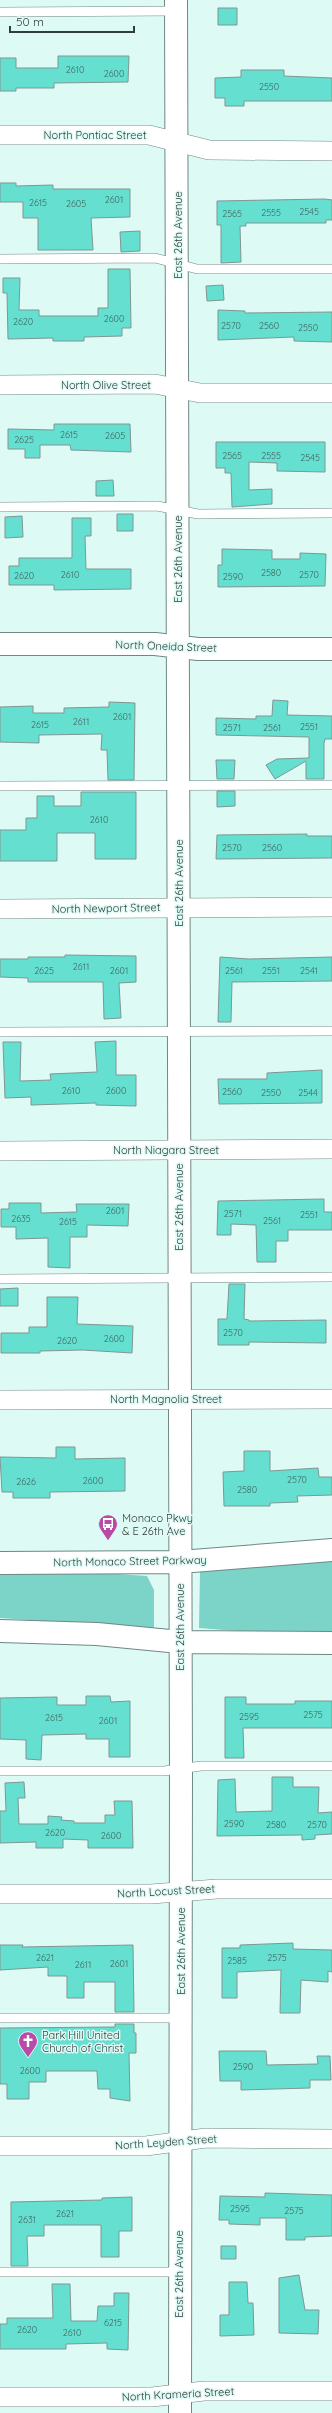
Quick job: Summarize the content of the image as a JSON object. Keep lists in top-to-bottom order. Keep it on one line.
{"streets":{"street":["North Pontiac Street","East 26th Avenue","North Olive Street","North Oneida Street","North Newport Street","North Niagara Street","North Magnolia Street","North Monaco Street Parkway","North Locust Street","North Leyden Street","North Krameria Street"]},"crossings":[["North Pontiac Street","East 26th Avenue"],["East 26th Avenue","North Olive Street"],["East 26th Avenue","North Oneida Street"],["East 26th Avenue","North Newport Street"],["East 26th Avenue","North Niagara Street"],["East 26th Avenue","North Magnolia Street"],["East 26th Avenue","North Monaco Street Parkway"],["East 26th Avenue","North Locust Street"],["East 26th Avenue","North Leyden Street"],["East 26th Avenue","North Krameria Street"]],"places":{"bus stop":["Monaco Pkwy & E 26th Ave"],"church":["Park Hill United Church of Christ"]},"house_numbers":["2610","2600","2550","2601","2615","2605","2545","2555","2565","2600","2620","2570","2560","2550","2615","2605","2625","2565","2555","2545","2580","2610","2570","2620","2590","2601","2611","2615","2551","2571","2561","2610","2570","2560","2611","2625","2601","2561","2551","2541","2610","2600","2560","2550","2544","2601","2571","2551","2635","2561","2615","2570","2600","2620","2570","2600","2626","2580","2575","2595","2615","2601","2590","2580","2570","2620","2600","2621","2575","2585","2601","2611","2590","2600","2595","2575","2621","2631","6215","2620","2610"],"scale_bar":"50 m"}
